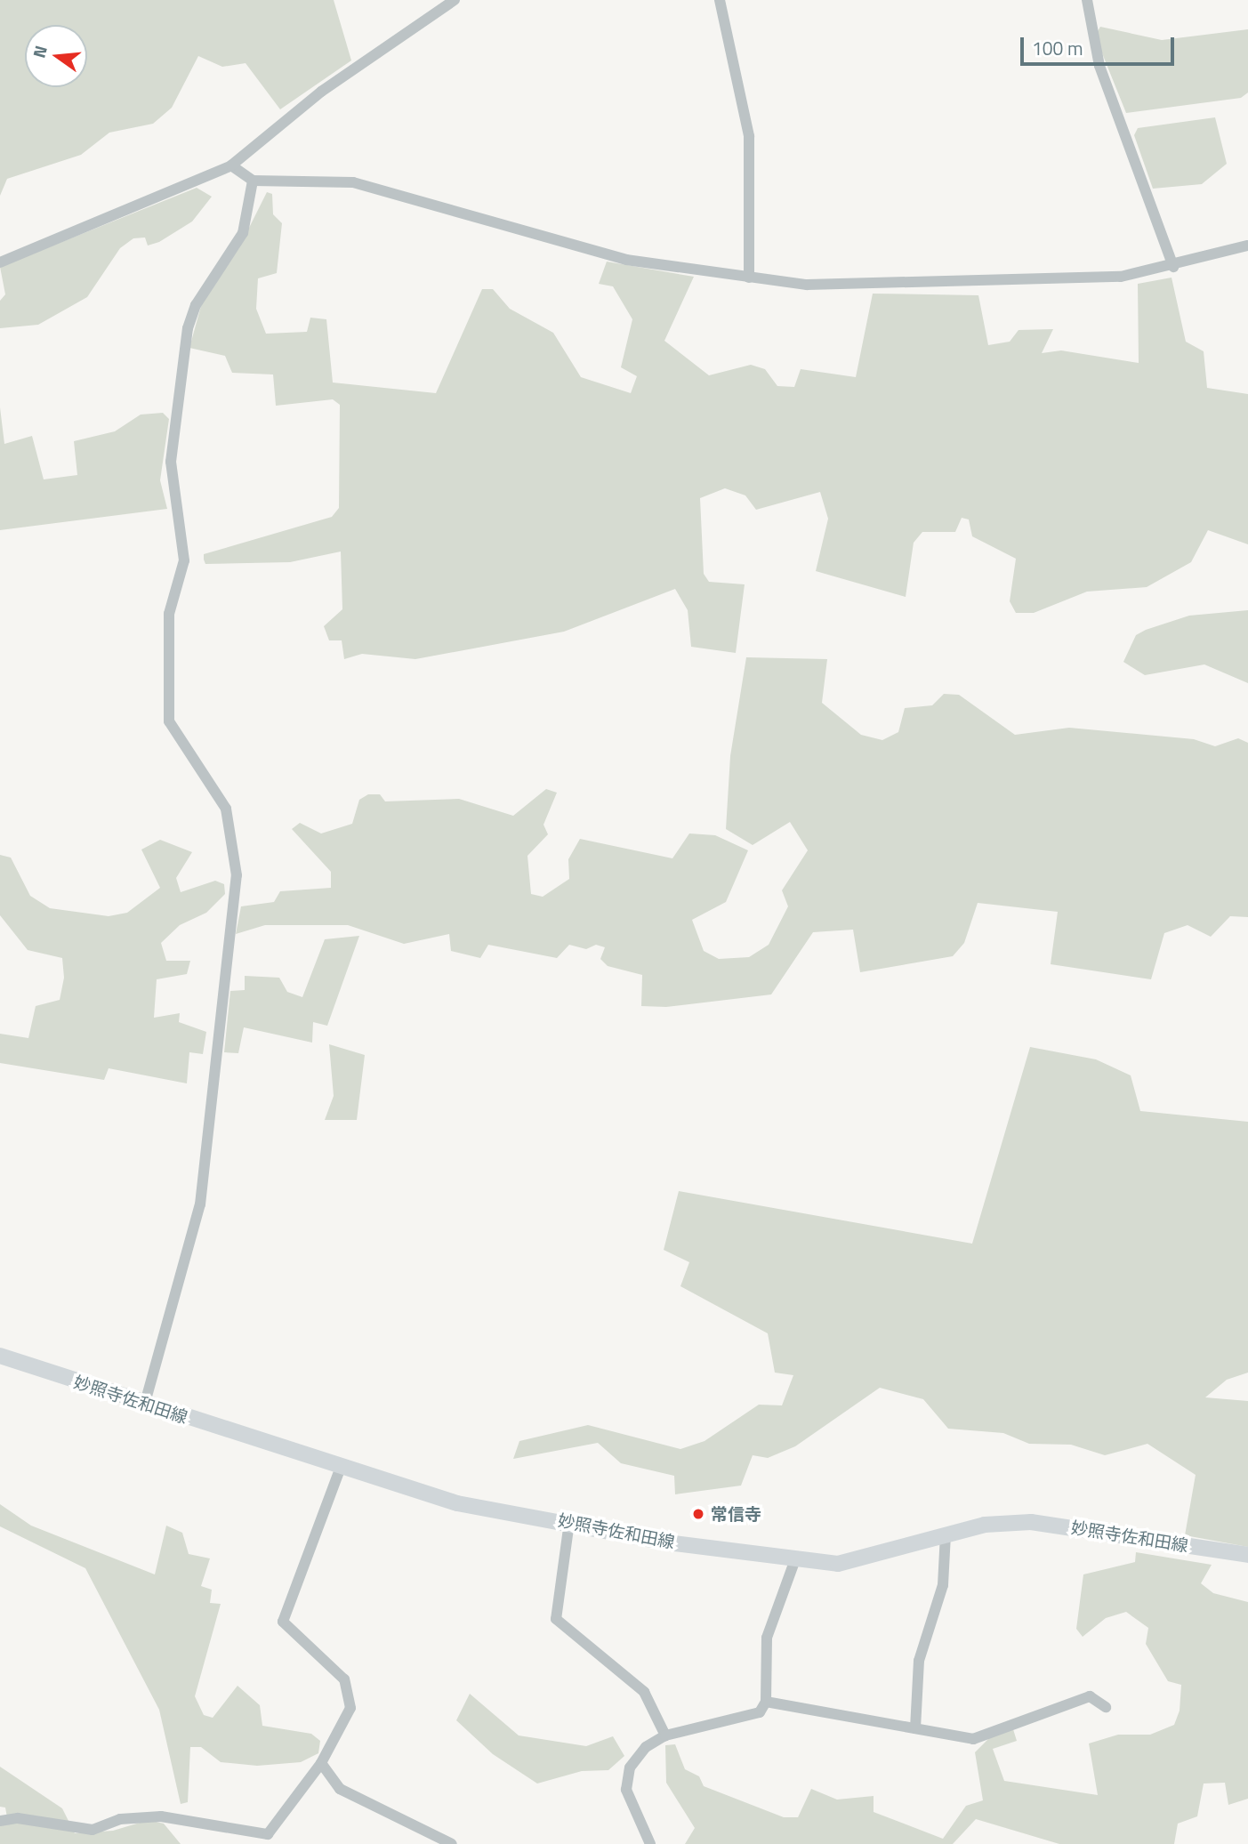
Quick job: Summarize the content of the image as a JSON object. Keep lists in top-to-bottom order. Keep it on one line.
{"streets":{"main road":["妙照寺佐和田線"]},"places":["常信寺"],"scale_bar":"100 m","north":"left"}
